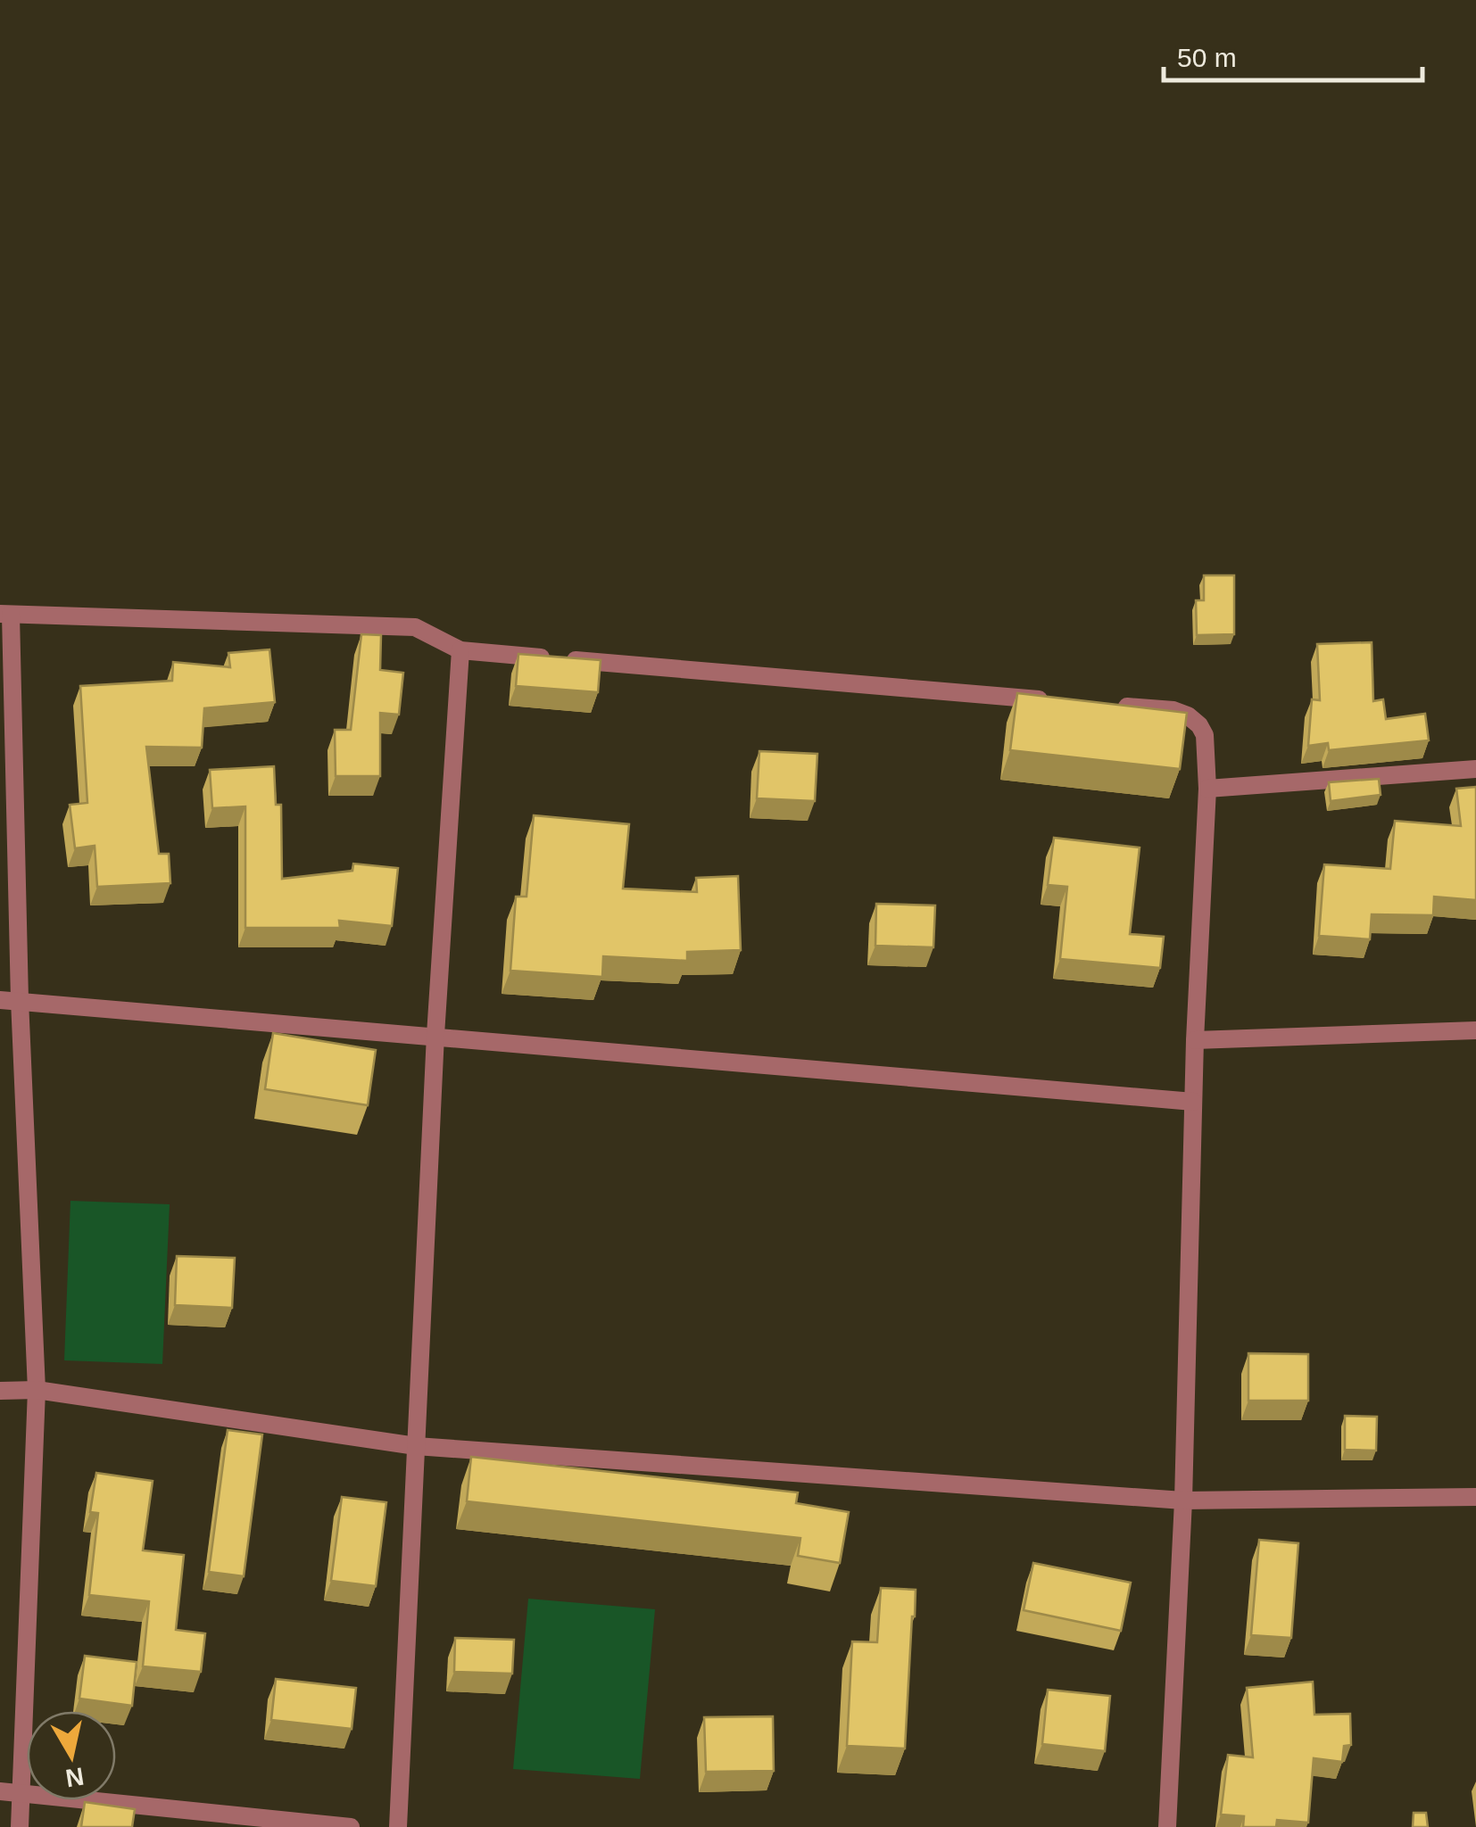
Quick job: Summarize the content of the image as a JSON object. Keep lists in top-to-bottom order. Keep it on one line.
{"scale_bar":"50 m","north":"bottom"}
